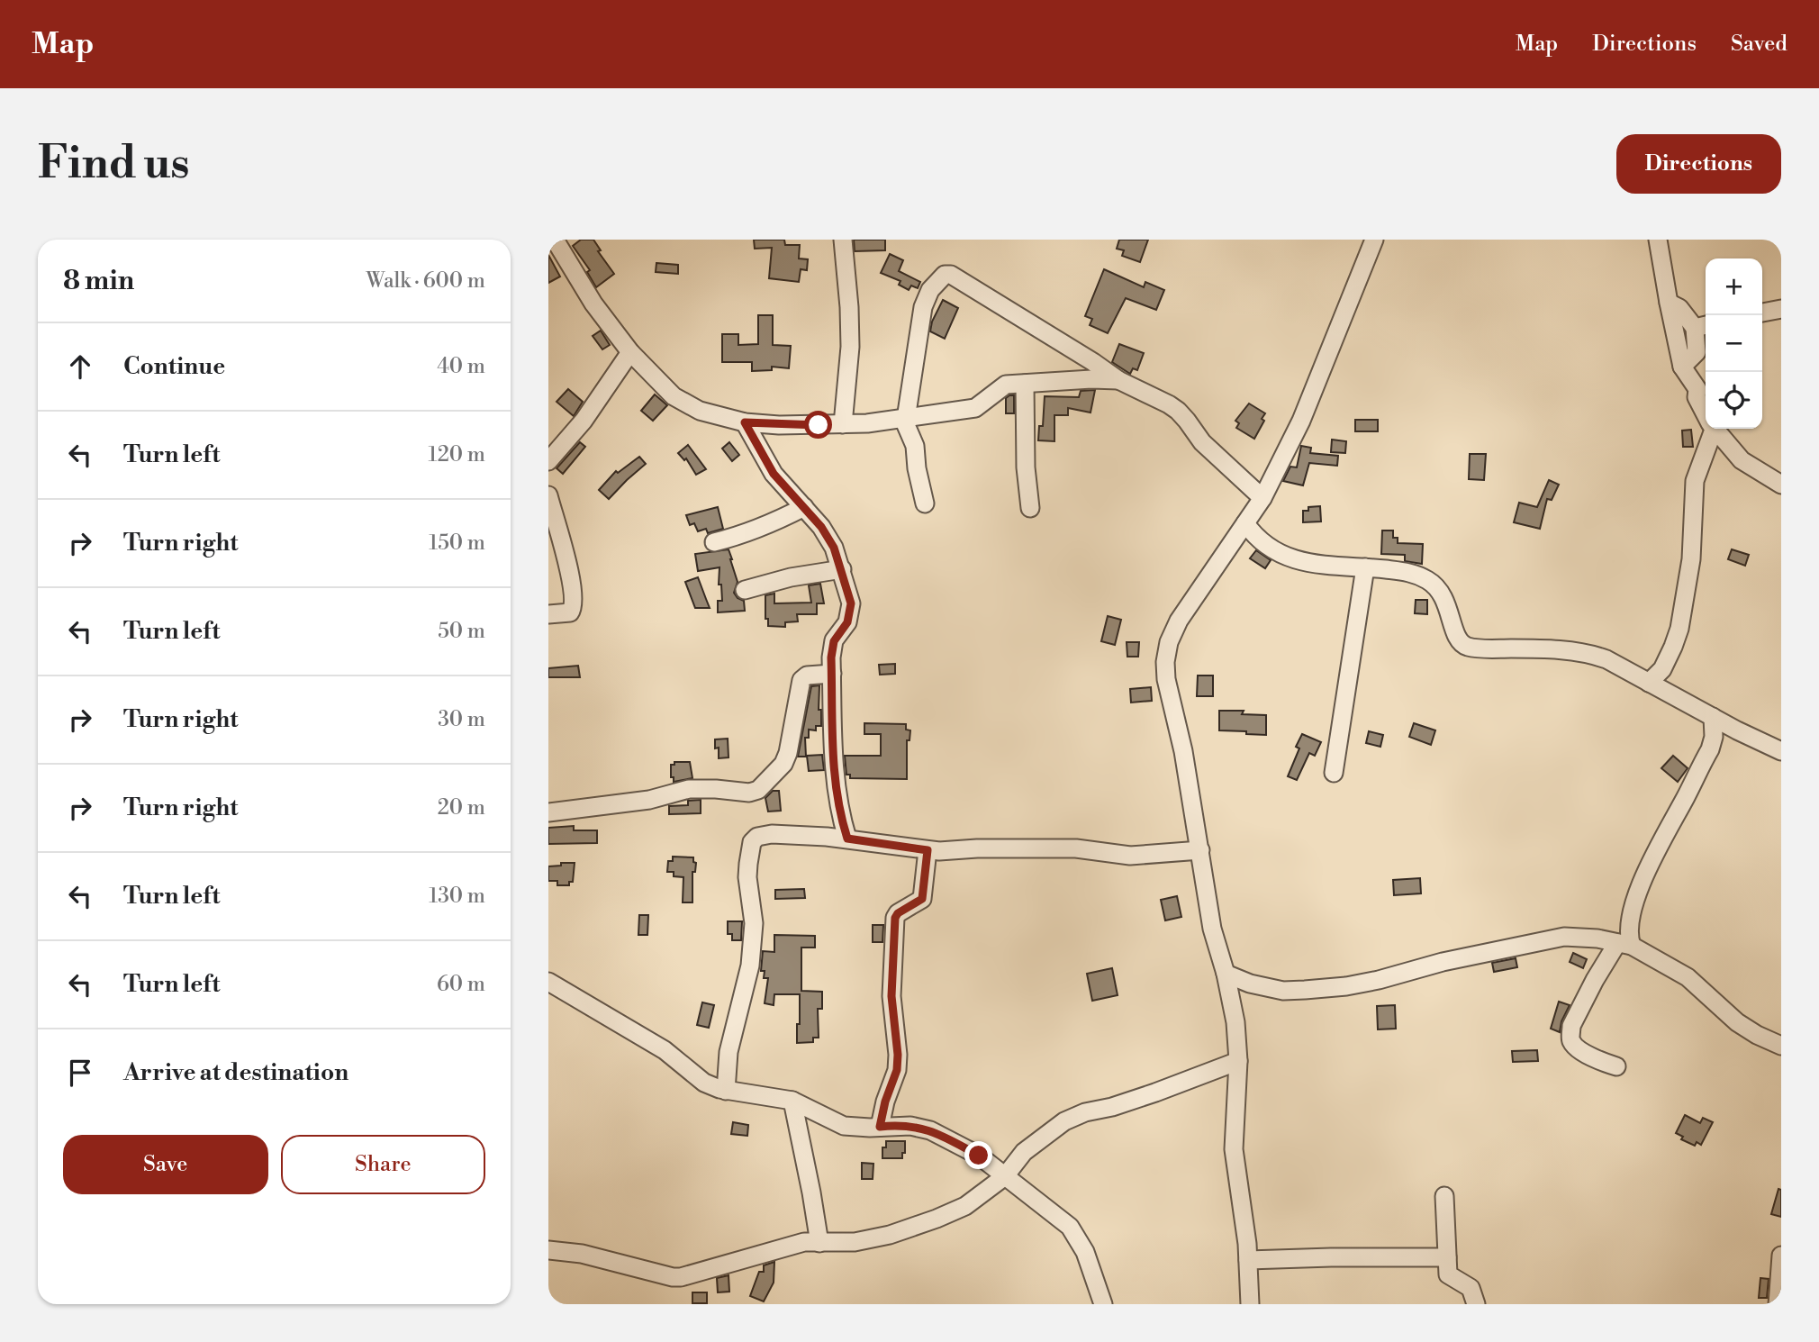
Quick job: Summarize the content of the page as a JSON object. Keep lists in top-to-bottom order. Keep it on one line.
{"page":{"header":"Map","nav":["Map","Directions","Saved"],"buttons":["Directions",["Save","Share"]],"title":"Find us","heading":["8 min","Walk · 600 m"],"map_buttons":["+","−"],"list":[["Continue","40 m"],["Turn left","120 m"],["Turn right","150 m"],["Turn left","50 m"],["Turn right","30 m"],["Turn right","20 m"],["Turn left","130 m"],["Turn left","60 m"],"Arrive at destination"]}}
